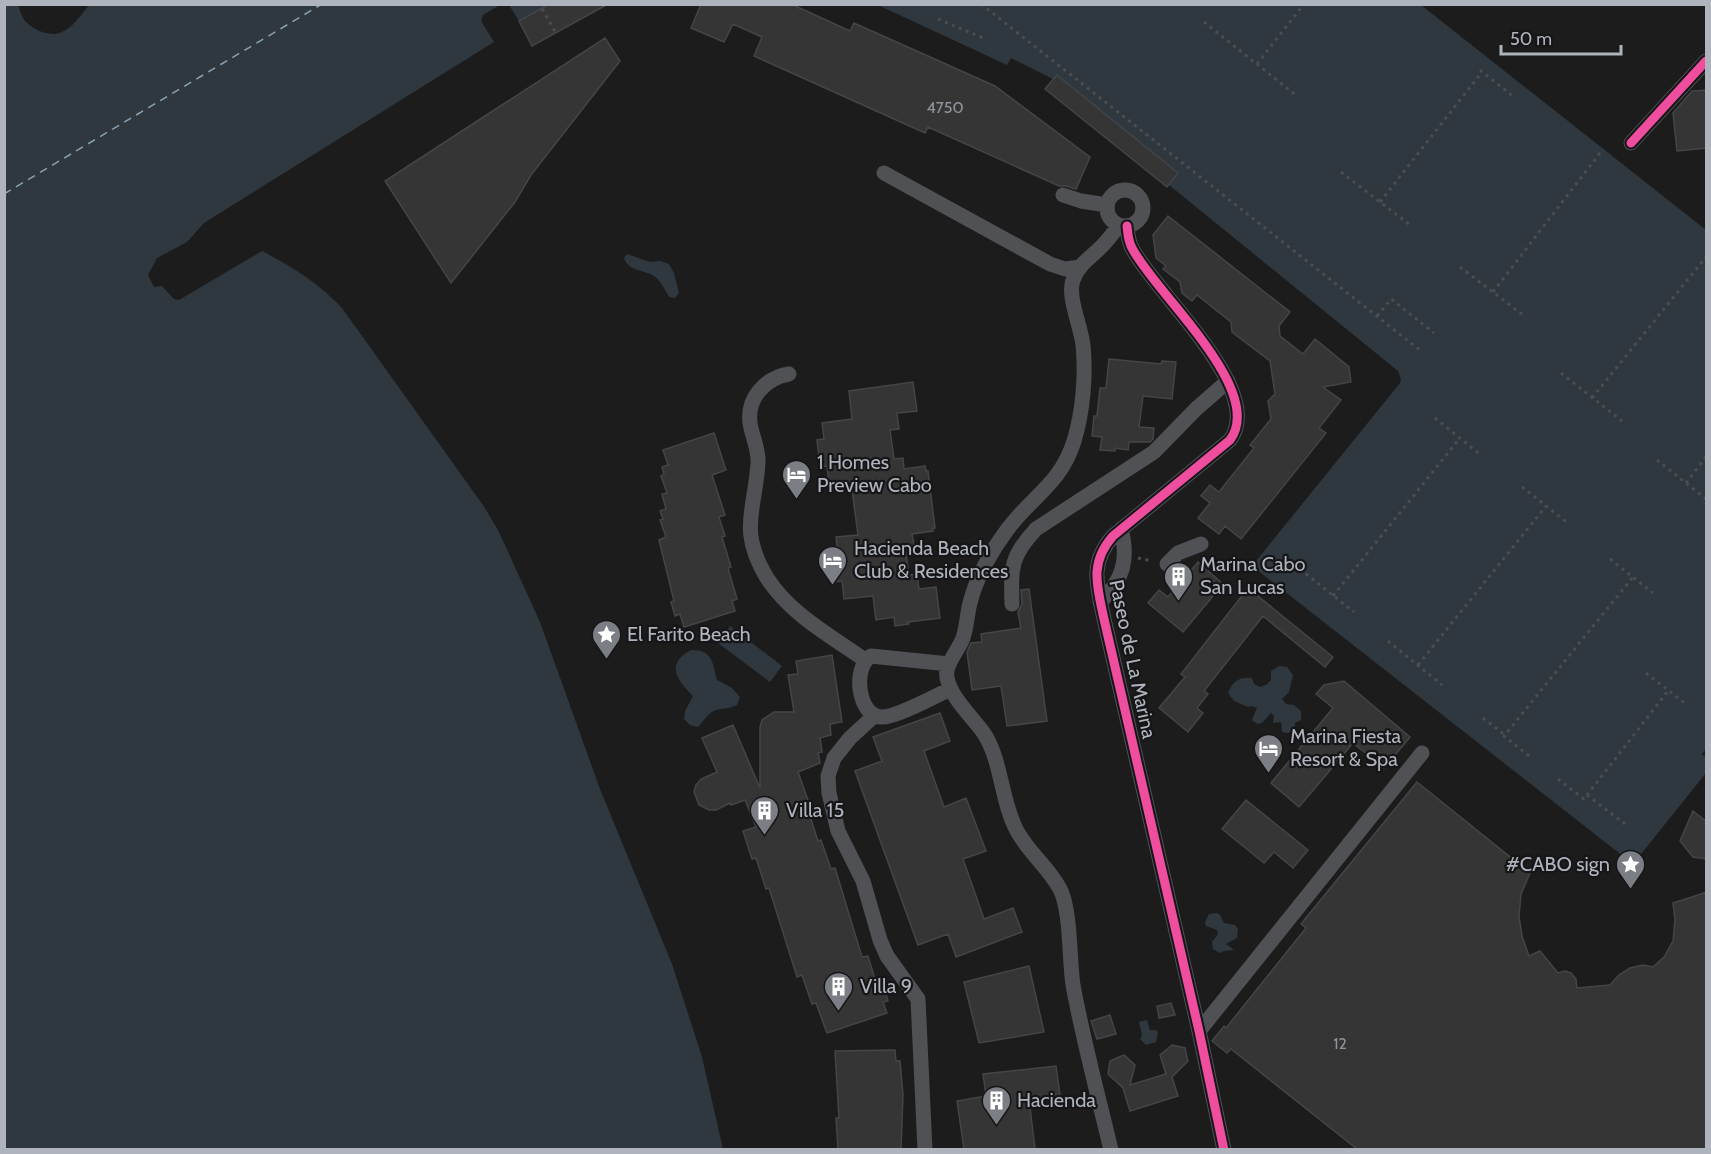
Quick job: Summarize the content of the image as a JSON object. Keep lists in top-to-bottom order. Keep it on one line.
{"streets":{"street":["Paseo de La Marina"]},"places":{"hotel":["1 Homes Preview Cabo","Hacienda Beach Club & Residences","Marina Fiesta Resort & Spa"],"building":["Marina Cabo San Lucas","Villa 15","Villa 9","Hacienda"],"place":["El Farito Beach","#CABO sign"]},"house_numbers":["4750","12"],"scale_bar":"50 m"}
